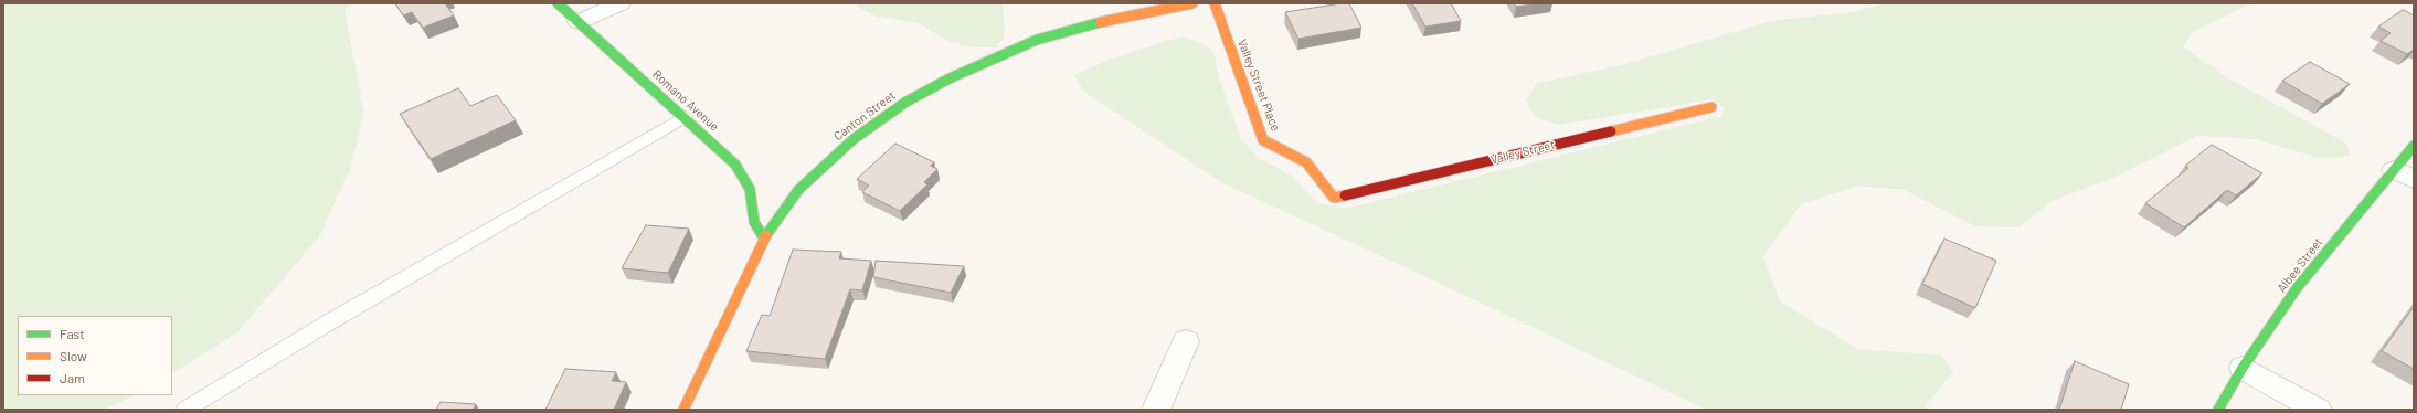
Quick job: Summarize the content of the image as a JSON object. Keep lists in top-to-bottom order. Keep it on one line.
{"streets":{"street":["Valley Street Place","Romano Avenue","Canton Street","Valley Street","Albee Street"]},"crossings":[["Valley Street Place","Valley Street"],["Romano Avenue","Canton Street"]],"legend":["Fast","Slow","Jam"]}
